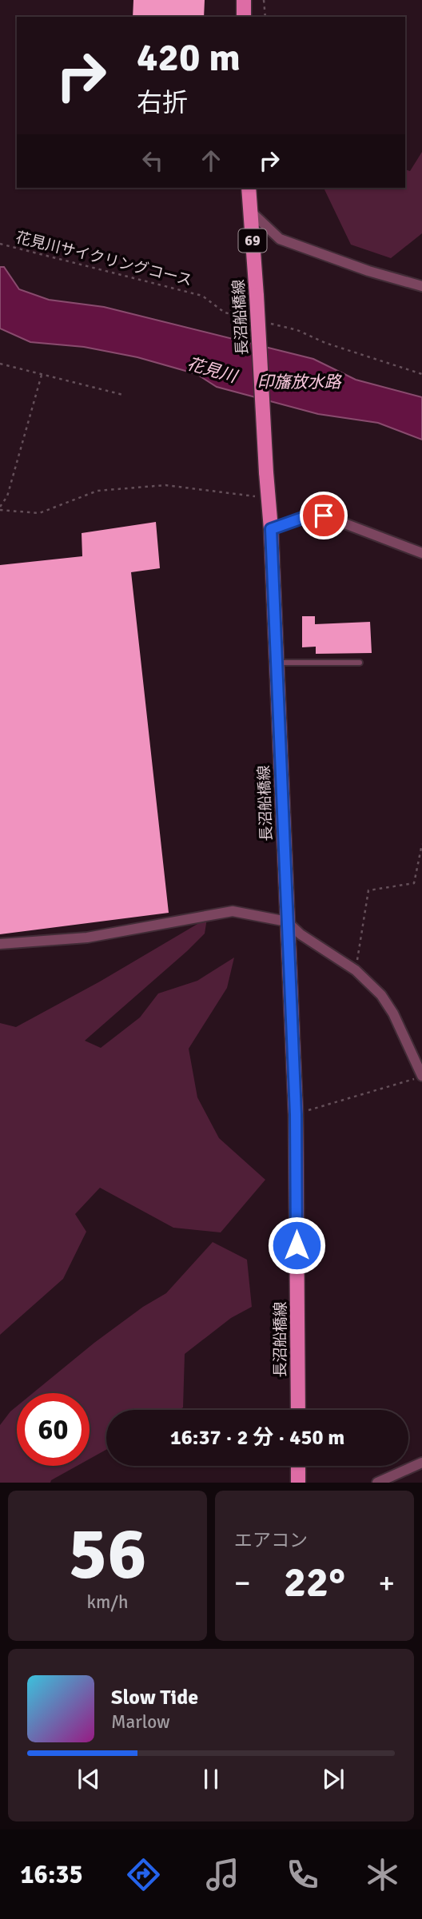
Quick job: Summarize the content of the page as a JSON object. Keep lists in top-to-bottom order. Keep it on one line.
{"streets":{"main road":["69","長沼船橋線"],"path":["花見川サイクリングコース"]},"water":["花見川","印旛放水路"],"page":{"turn":["420 m","右折"],"limit":"60","trip":"16:37 · 2 分 · 450 m","tile":[["56","km/h"],"エアコン"],"heat":["−","22°","+"],"song":["Slow Tide","Marlow"],"tabs":"16:35"}}
